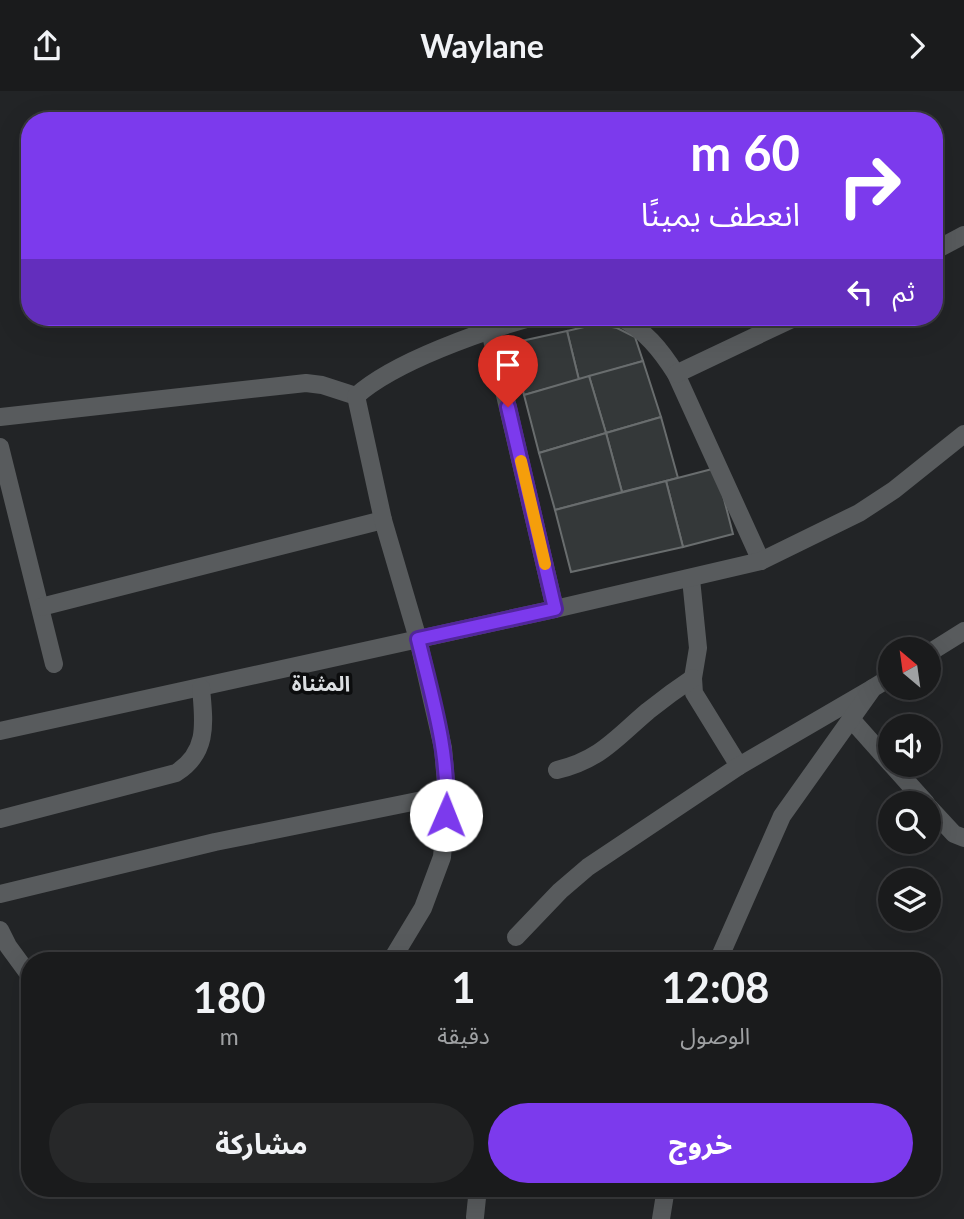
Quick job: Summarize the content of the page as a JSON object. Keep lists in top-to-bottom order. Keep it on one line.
{"districts":["المثناة"],"north":"top left","page":{"header":"Waylane","turn":["60 m","انعطف يمينًا"],"then":"ثم","eta":["12:08","الوصول","1","دقيقة","180","m"],"buttons":["خروج","مشاركة"]}}
